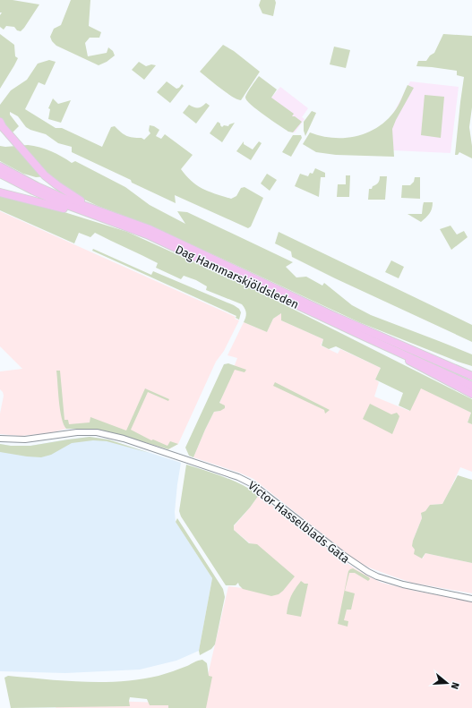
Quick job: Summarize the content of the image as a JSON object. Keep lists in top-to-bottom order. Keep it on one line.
{"streets":{"main road":["Dag Hammarskjöldsleden"],"street":["Victor Hasselblads Gata"]},"north":"right"}
